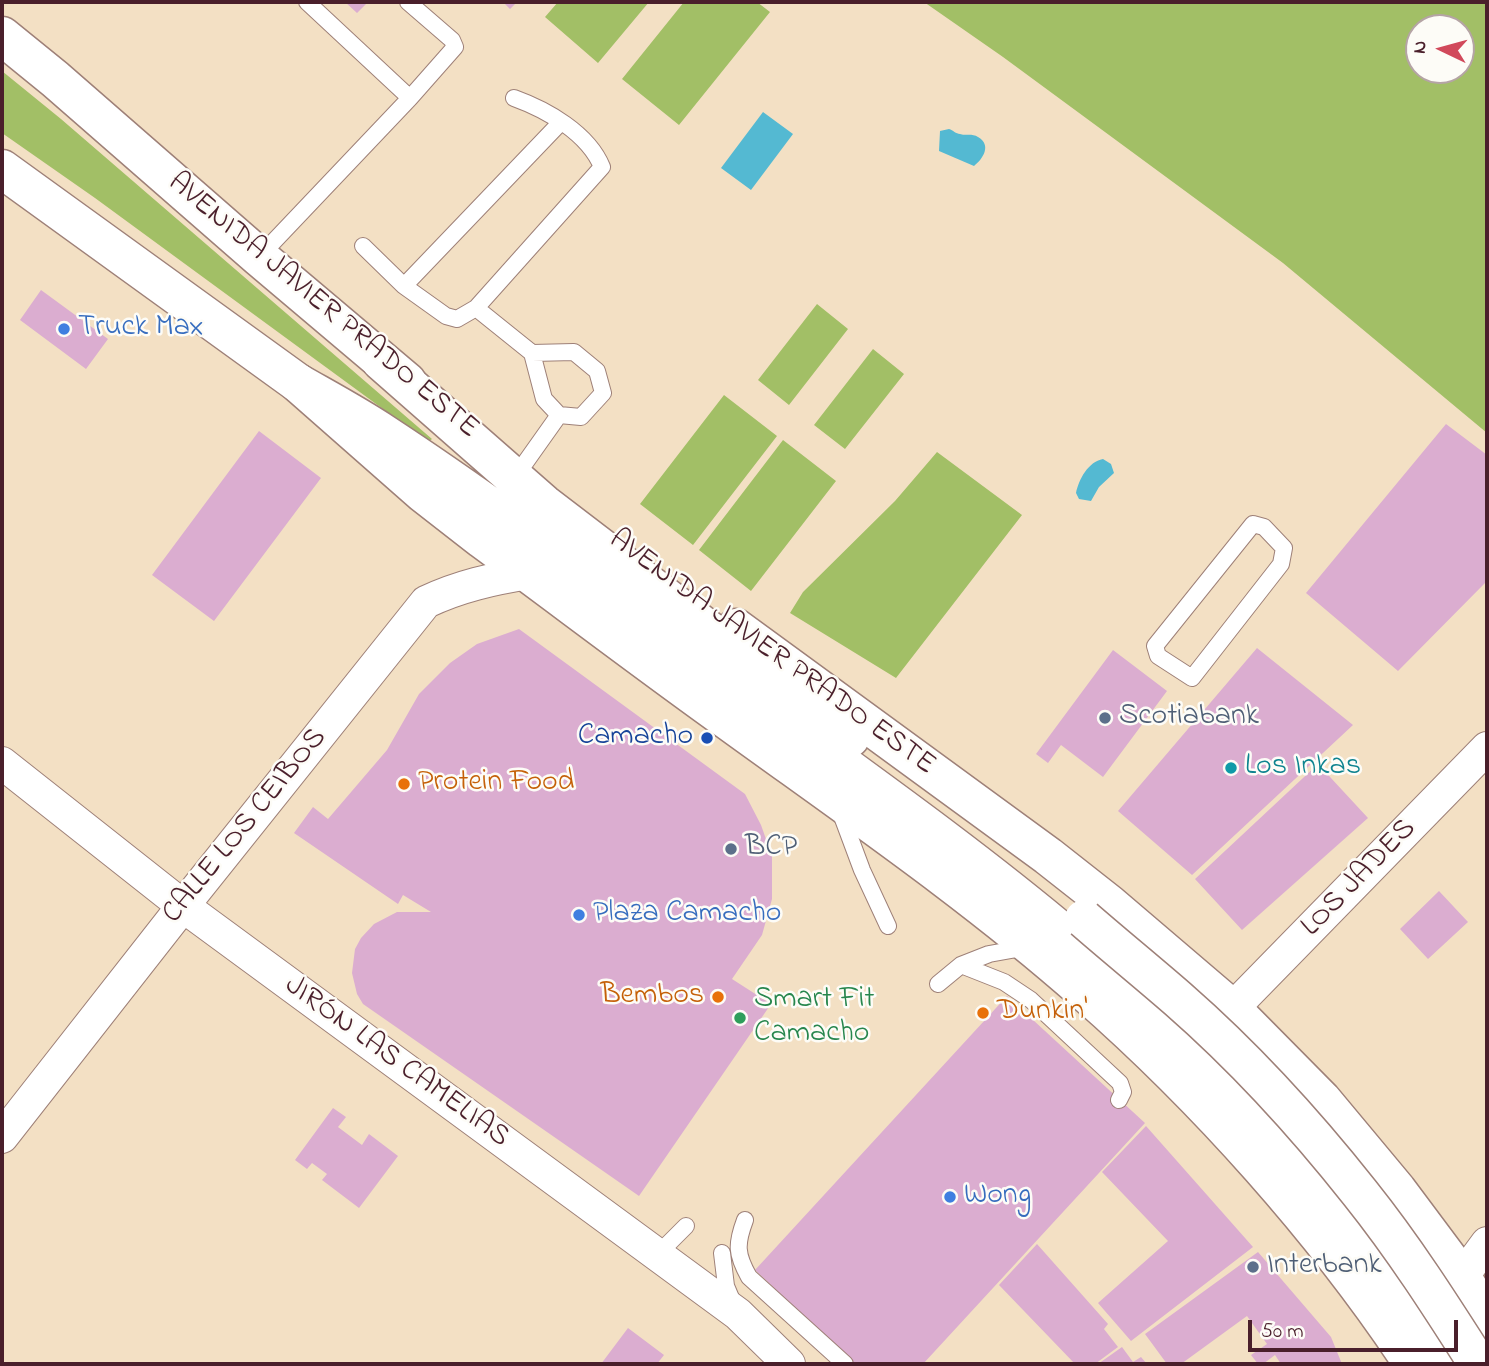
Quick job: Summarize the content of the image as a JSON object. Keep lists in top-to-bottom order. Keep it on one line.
{"streets":{"main road":["AVENIDA JAVIER PRADO ESTE"],"street":["CALLE LOS CEIBOS","LOS JADES","JIRÓN LAS CAMELIAS"]},"crossings":[["AVENIDA JAVIER PRADO ESTE","LOS JADES"],["CALLE LOS CEIBOS","JIRÓN LAS CAMELIAS"]],"places":["Truck Max","Scotiabank","Camacho","Los Inkas","Protein Food","BCP","Plaza Camacho","Bembos","Dunkin'","Smart Fit Camacho","Wong","Interbank"],"scale_bar":"50 m","north":"left"}
